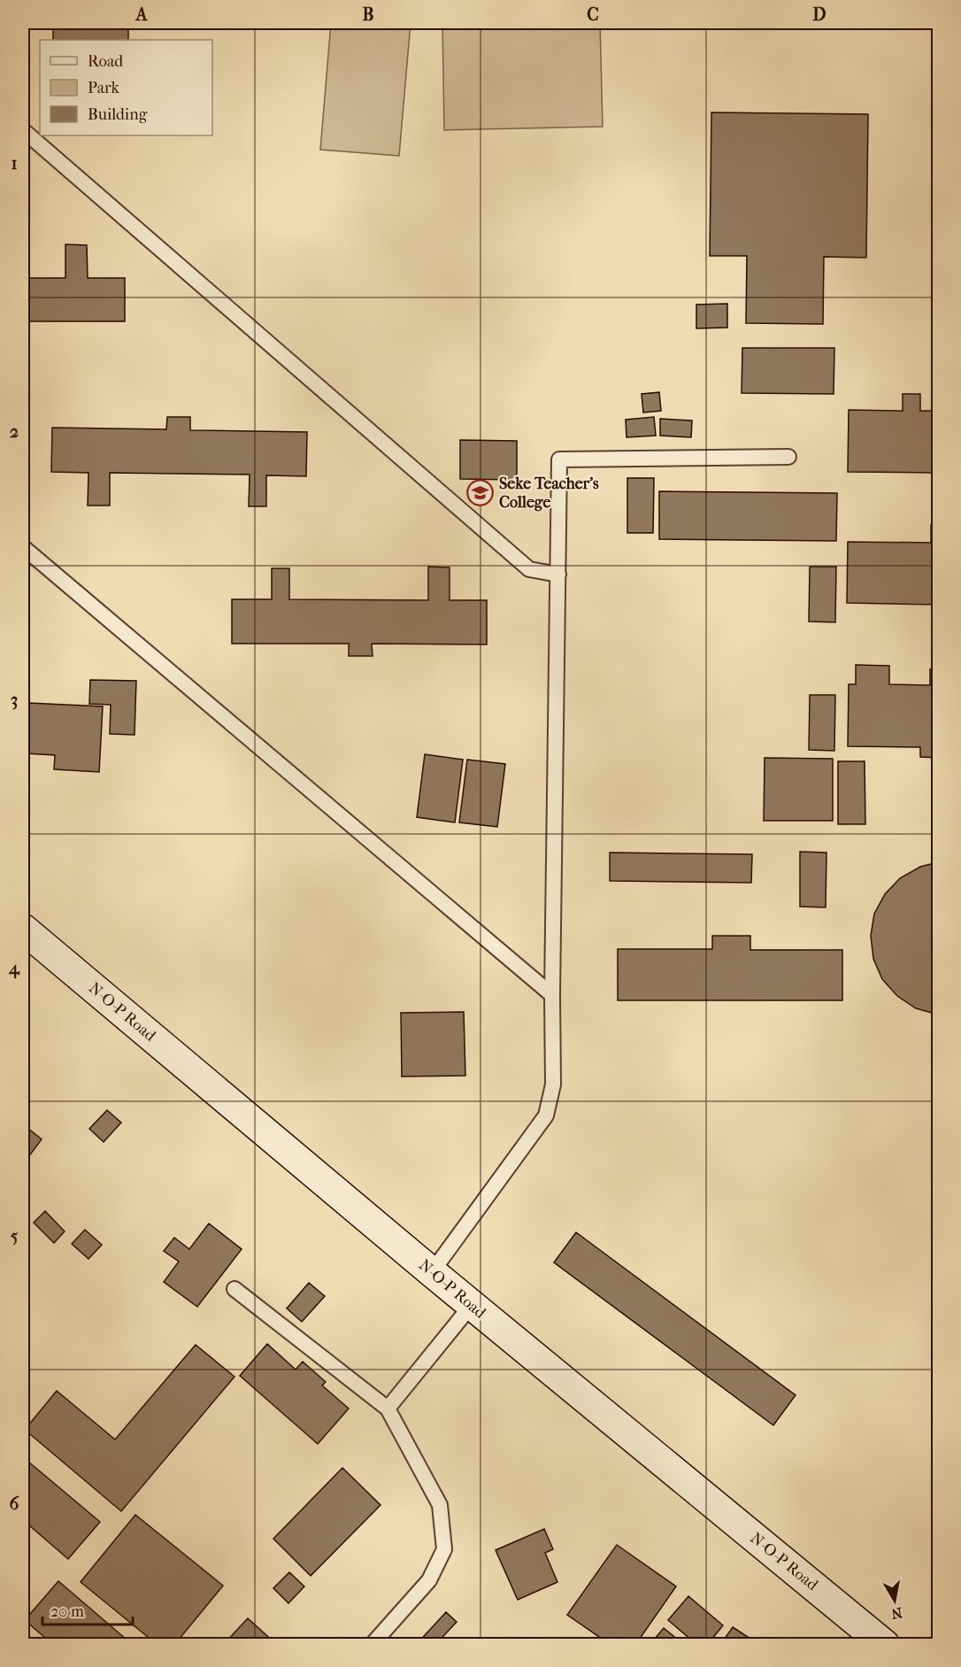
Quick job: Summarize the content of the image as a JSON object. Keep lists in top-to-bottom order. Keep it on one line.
{"streets":{"street":["N-O-P Road"]},"places":{"school or university":["Seke Teacher's College"]},"legend":["Road","Park","Building"],"scale_bar":"20 m","north":"bottom","grid":{"columns":["A","B","C","D"],"rows":["1","2","3","4","5","6"]}}
